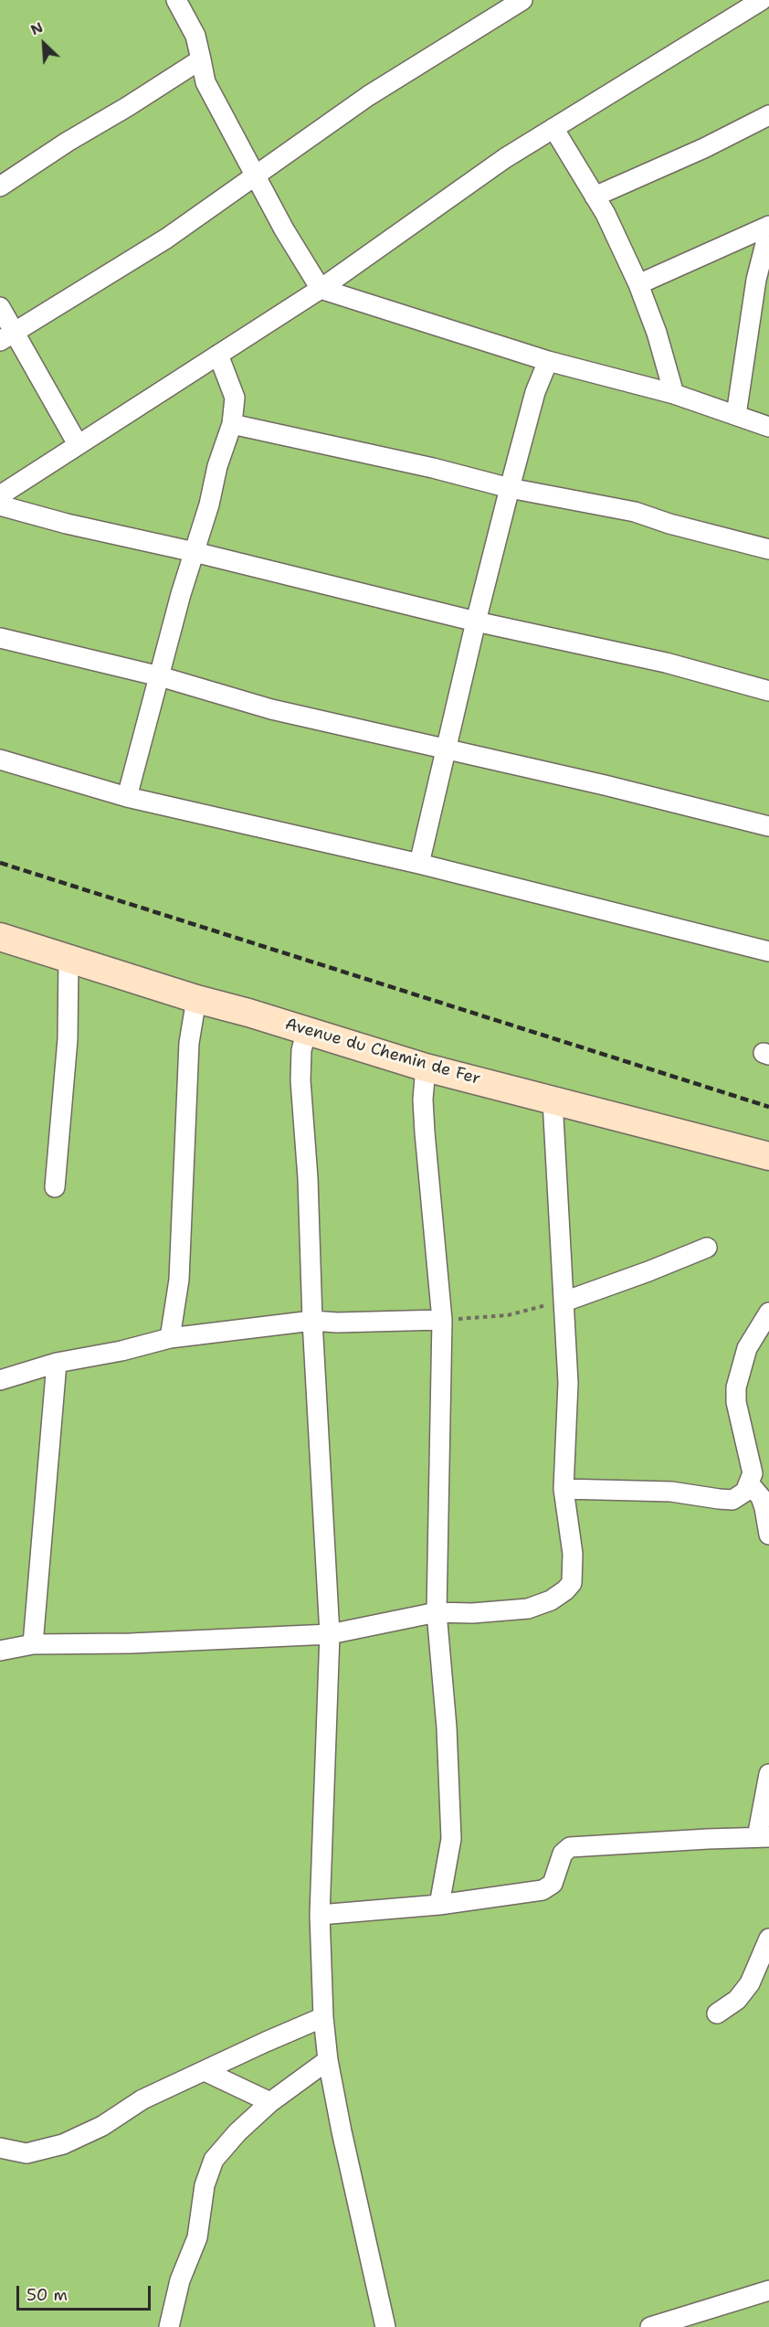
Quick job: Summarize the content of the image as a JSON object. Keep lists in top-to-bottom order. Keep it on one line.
{"streets":{"street":["Avenue du Chemin de Fer"]},"scale_bar":"50 m","north":"top left"}
